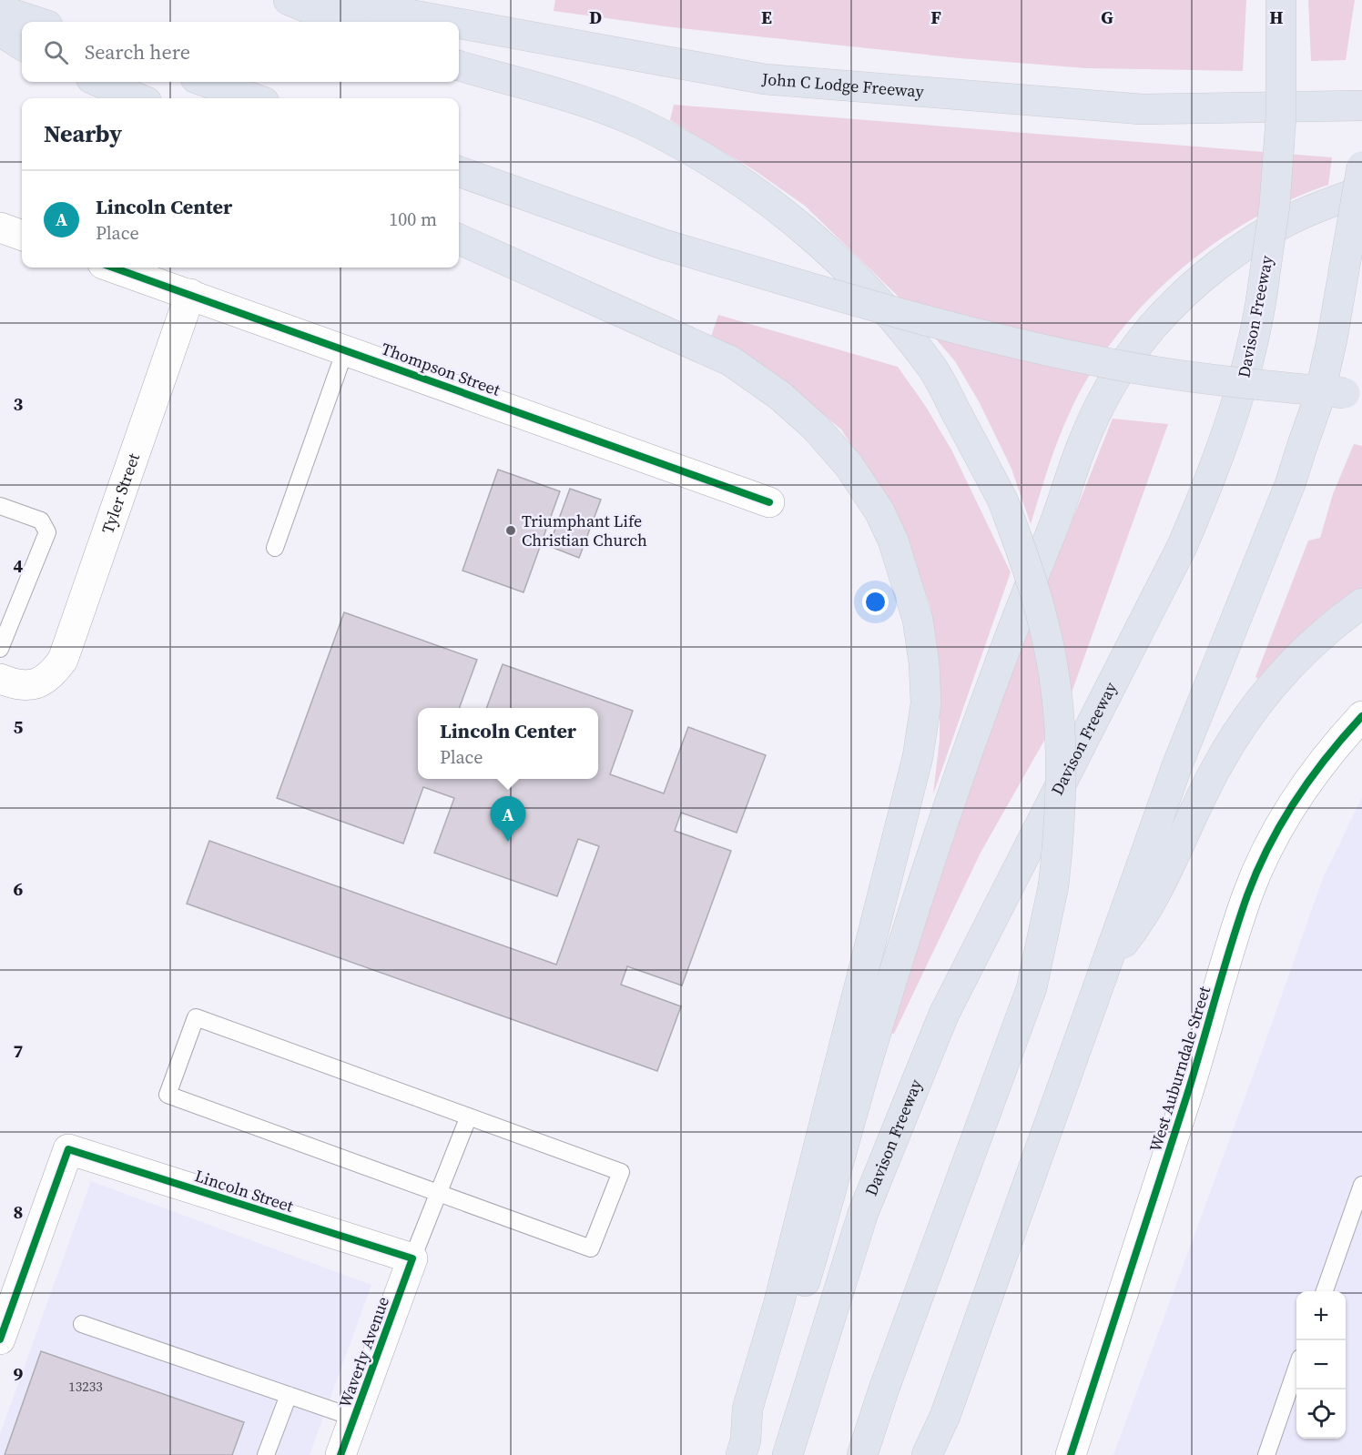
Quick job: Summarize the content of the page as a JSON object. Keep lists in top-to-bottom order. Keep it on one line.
{"streets":{"highway":["John C Lodge Freeway","Davison Freeway"],"street":["Thompson Street","Tyler Street","West Auburndale Street","Lincoln Street","Waverly Avenue"]},"crossings":[["Thompson Street","Tyler Street"],["Lincoln Street","Waverly Avenue"]],"places":["Triumphant Life Christian Church"],"house_numbers":["13233"],"page":{"search":"Search here","heading":"Nearby","list":[{"mark":"A","name":"Lincoln Center","note":"Place","value":"100 m"}],"popup":["Lincoln Center","Place"],"pins":"A","map_buttons":["+","−"]},"grid":{"columns":["D","E","F","G","H"],"rows":["3","4","5","6","7","8","9"]}}
